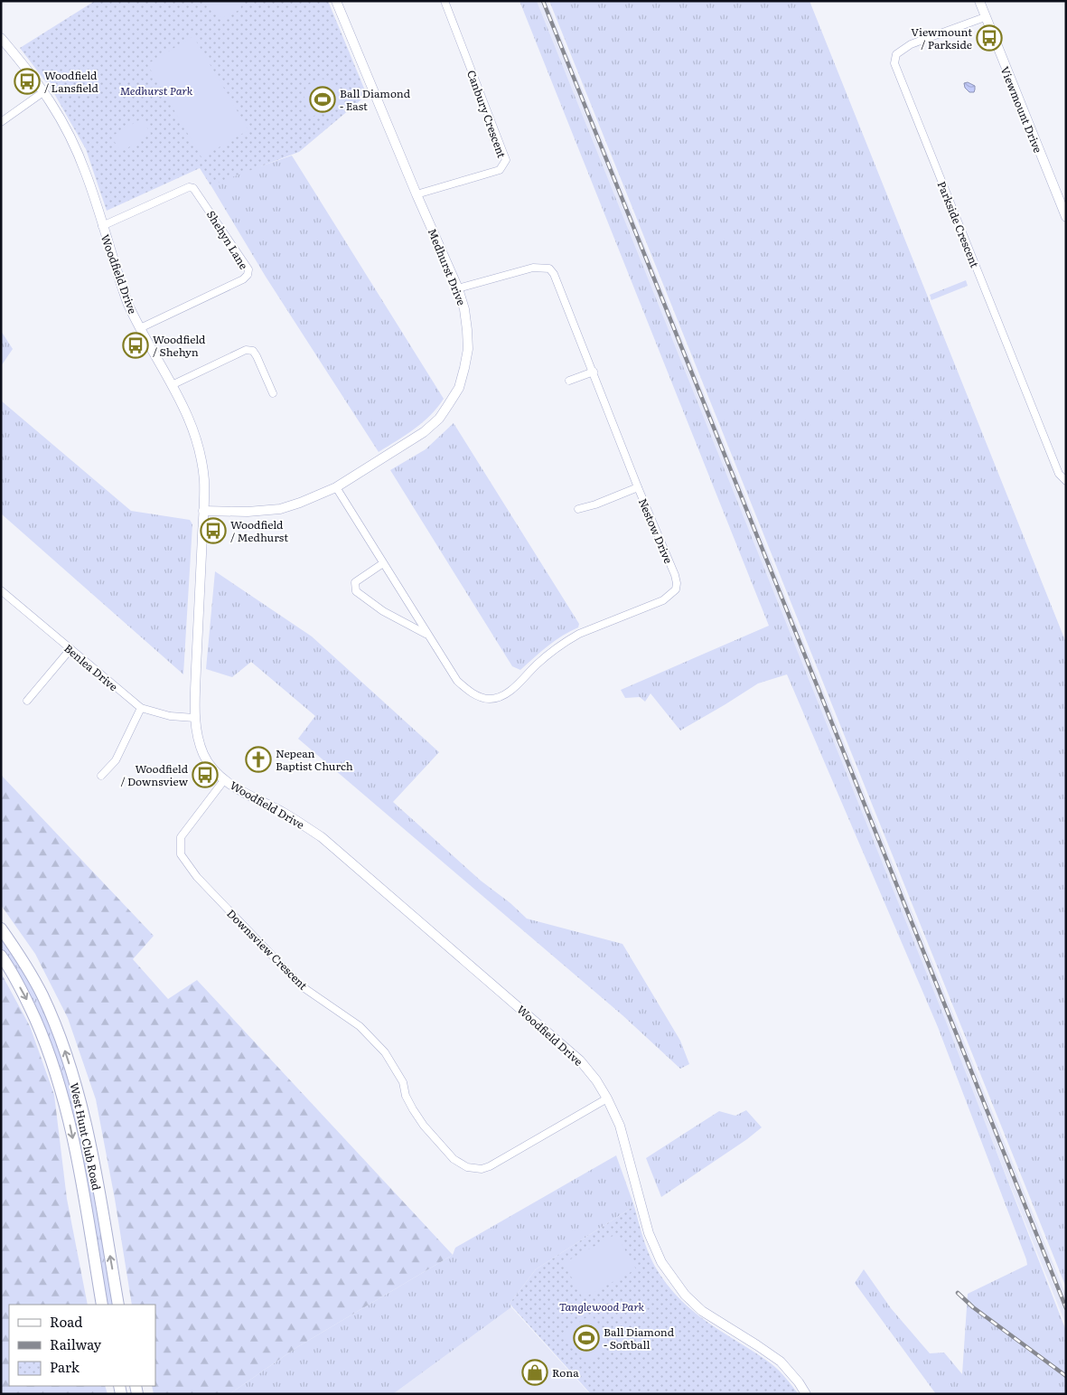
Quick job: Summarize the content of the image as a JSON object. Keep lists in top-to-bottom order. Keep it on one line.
{"streets":{"main road":["West Hunt Club Road"],"street":["Viewmount Drive","Canbury Crescent","Parkside Crescent","Shehyn Lane","Medhurst Drive","Woodfield Drive","Nestow Drive","Benlea Drive","Downsview Crescent"]},"crossings":[["Viewmount Drive","Parkside Crescent"],["Canbury Crescent","Medhurst Drive"],["Shehyn Lane","Woodfield Drive"],["Medhurst Drive","Woodfield Drive"],["Medhurst Drive","Nestow Drive"],["Woodfield Drive","Benlea Drive"],["Woodfield Drive","Downsview Crescent"]],"parks":["Medhurst Park","Tanglewood Park"],"places":{"bus stop":["Viewmount / Parkside","Woodfield / Lansfield","Woodfield / Shehyn","Woodfield / Medhurst","Woodfield / Downsview"],"sports":["Ball Diamond - East","Ball Diamond - Softball"],"church":["Nepean Baptist Church"],"shop":["Rona"]},"legend":["Road","Railway","Park"]}
